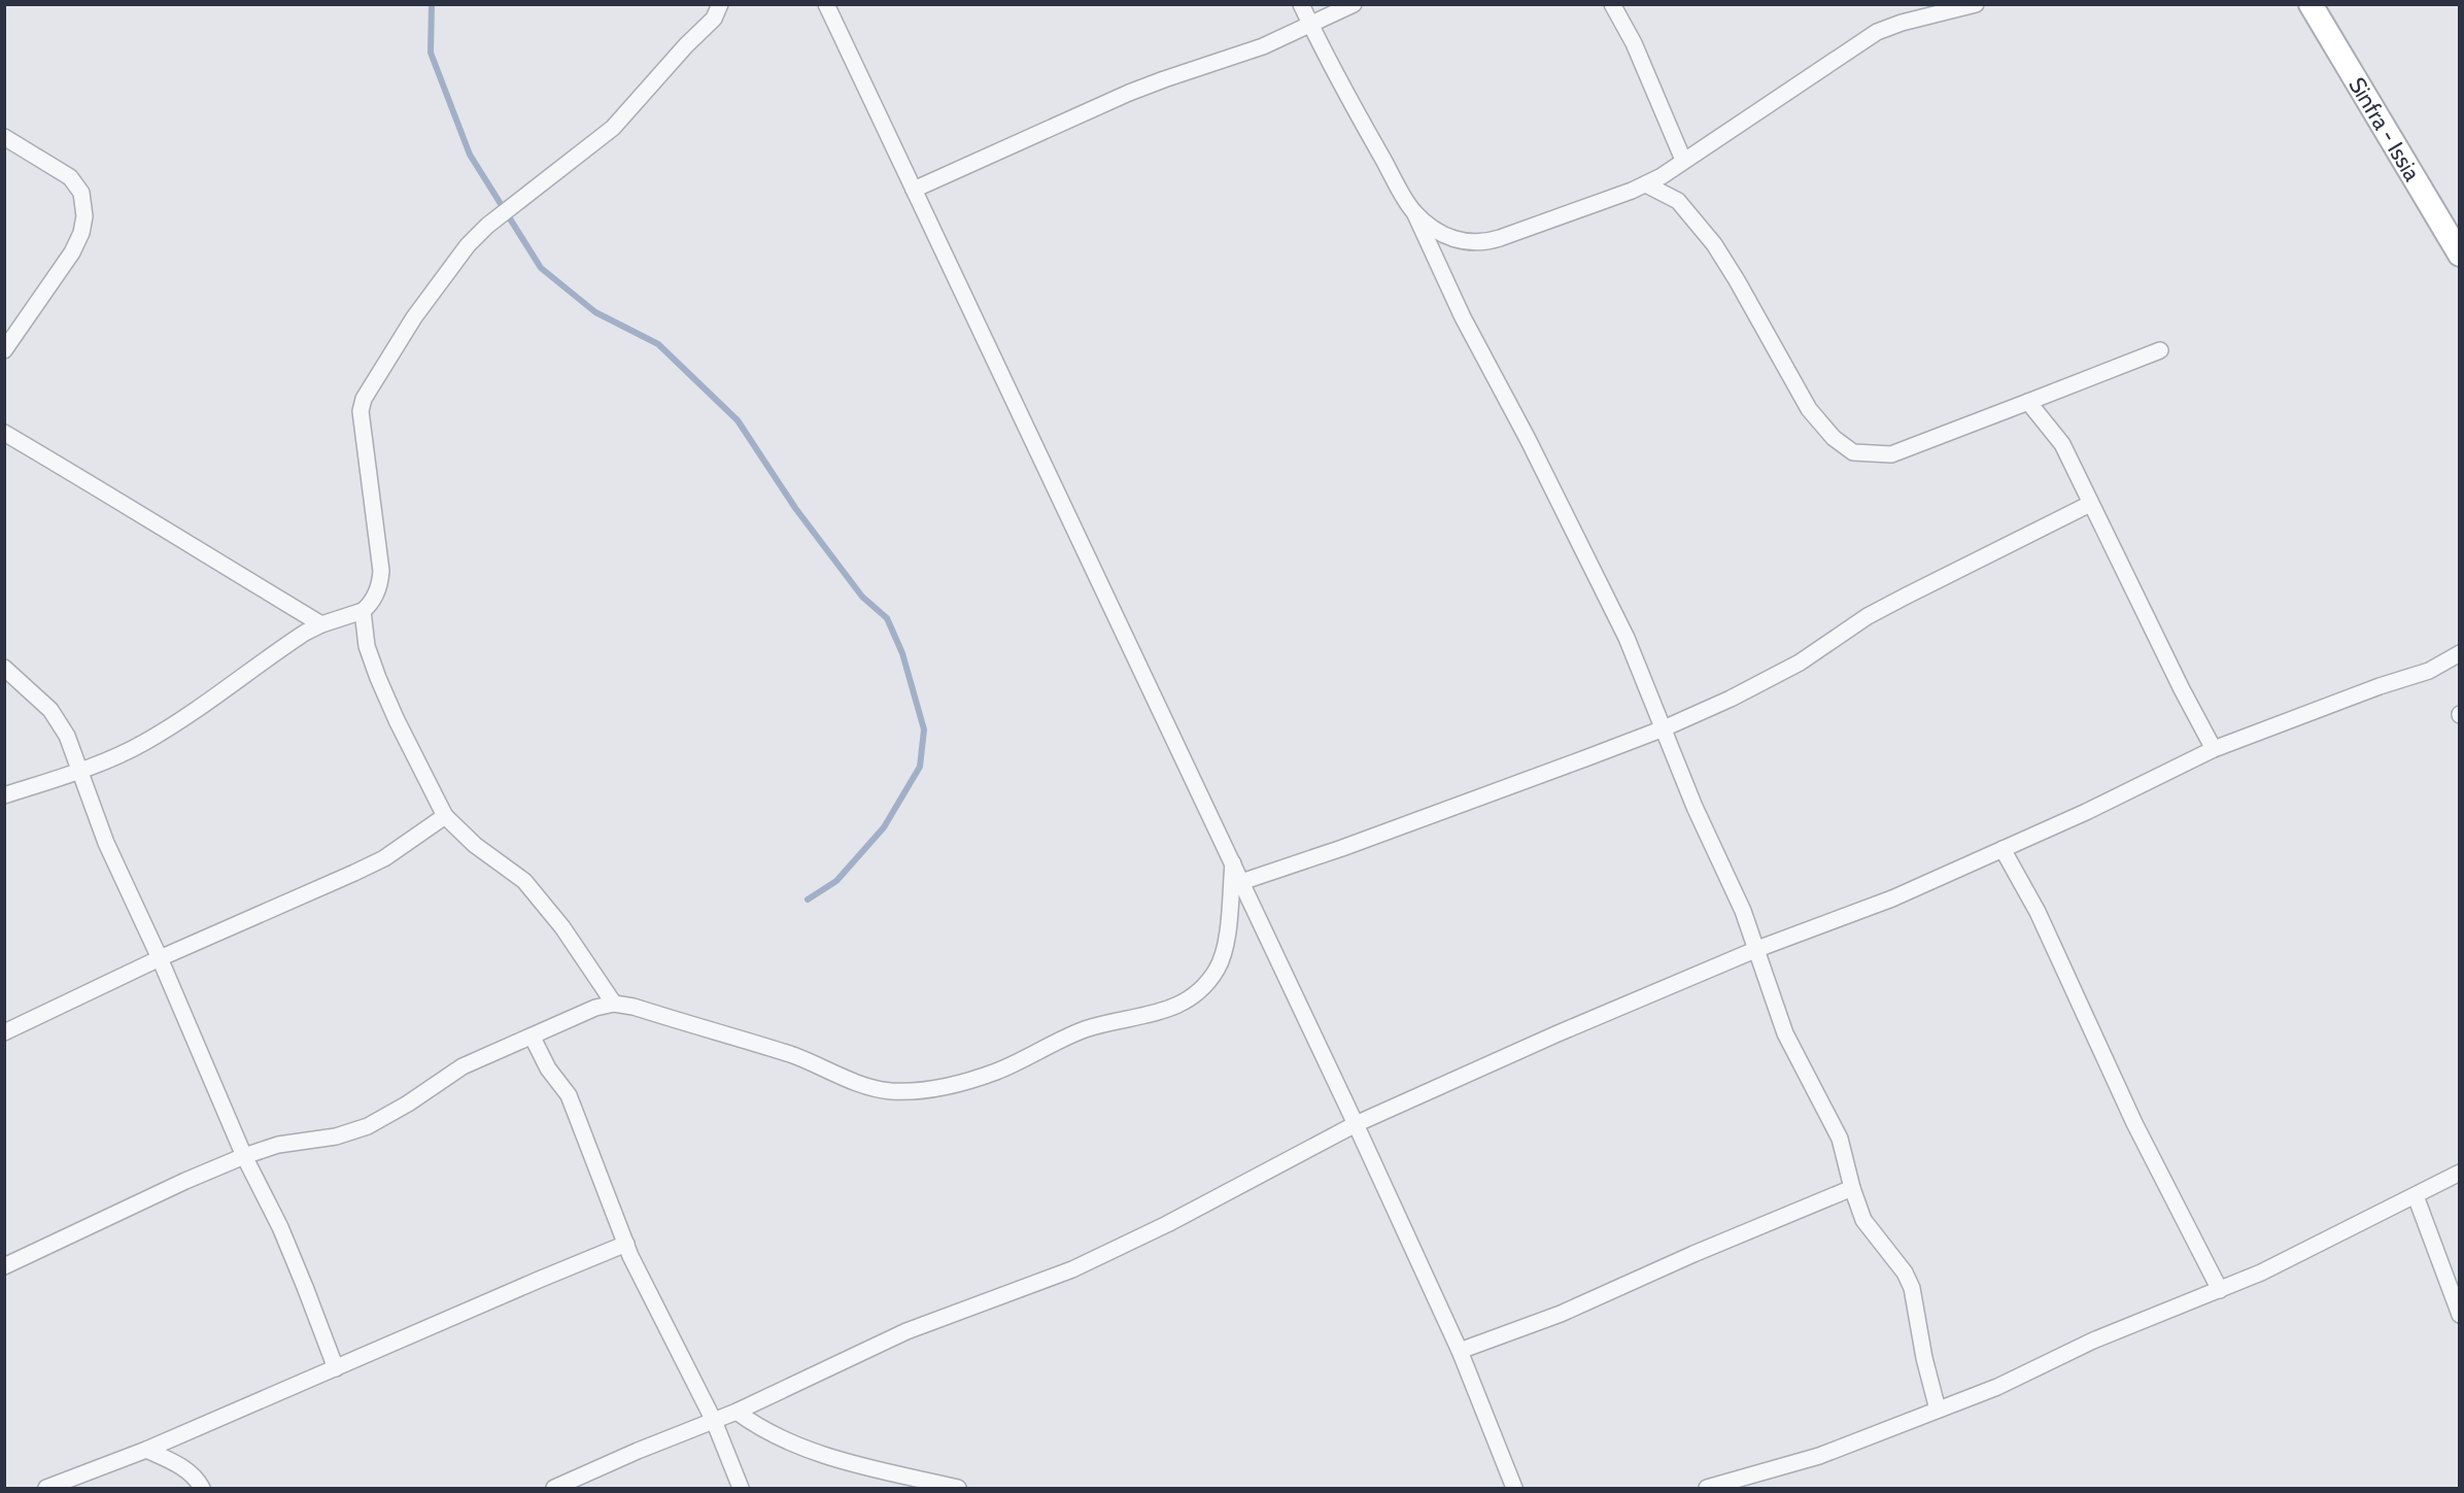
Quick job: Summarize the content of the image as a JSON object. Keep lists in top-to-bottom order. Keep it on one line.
{"streets":{"main road":["Sinfra - Issia"]}}
